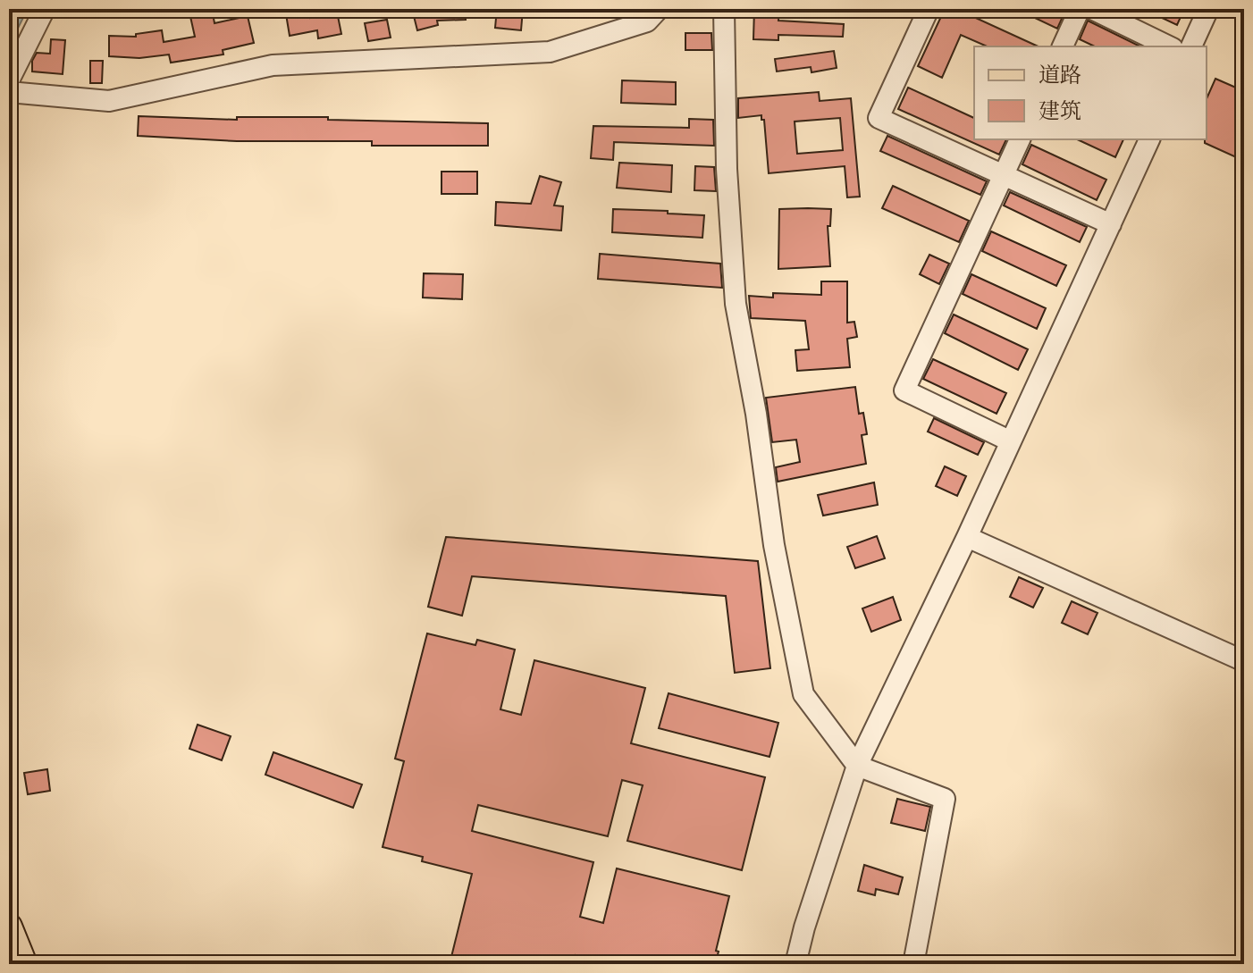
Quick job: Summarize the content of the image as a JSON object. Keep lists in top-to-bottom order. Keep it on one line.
{"legend":["道路","建筑"]}
